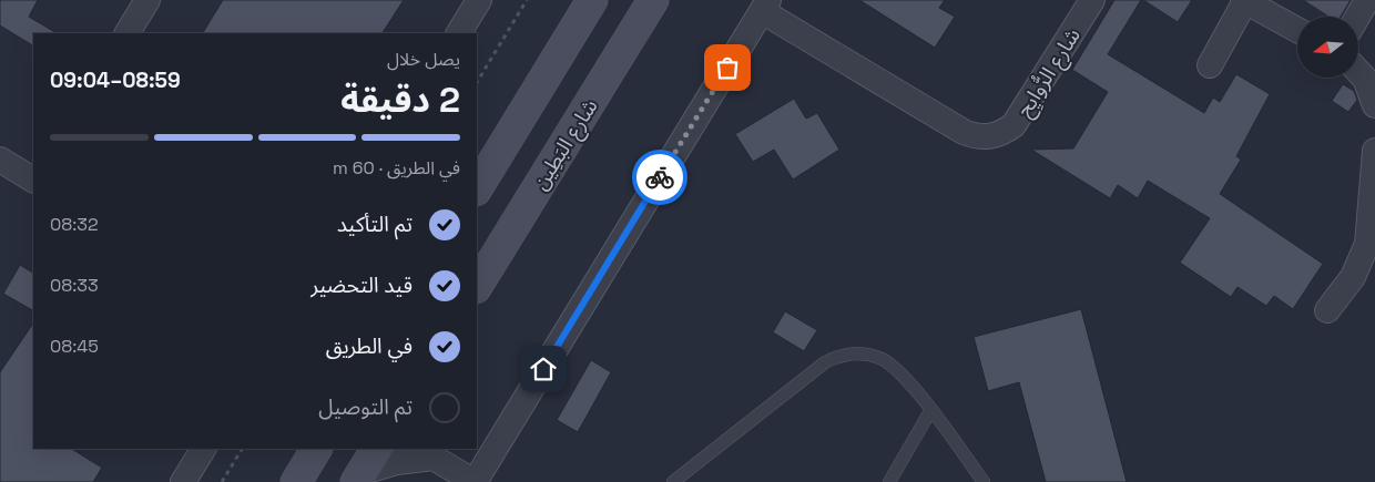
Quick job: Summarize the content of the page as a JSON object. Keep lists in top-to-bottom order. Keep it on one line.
{"streets":{"main road":["شارع البَطِين"],"street":["شارع الرُّوايِح"]},"north":"left","page":{"heading":["2 دقيقة","يصل خلال","08:59–09:04"],"bar":"في الطريق · 60 m","list":[["تم التأكيد","08:32"],["قيد التحضير","08:33"],["في الطريق","08:45"],"تم التوصيل"]}}
